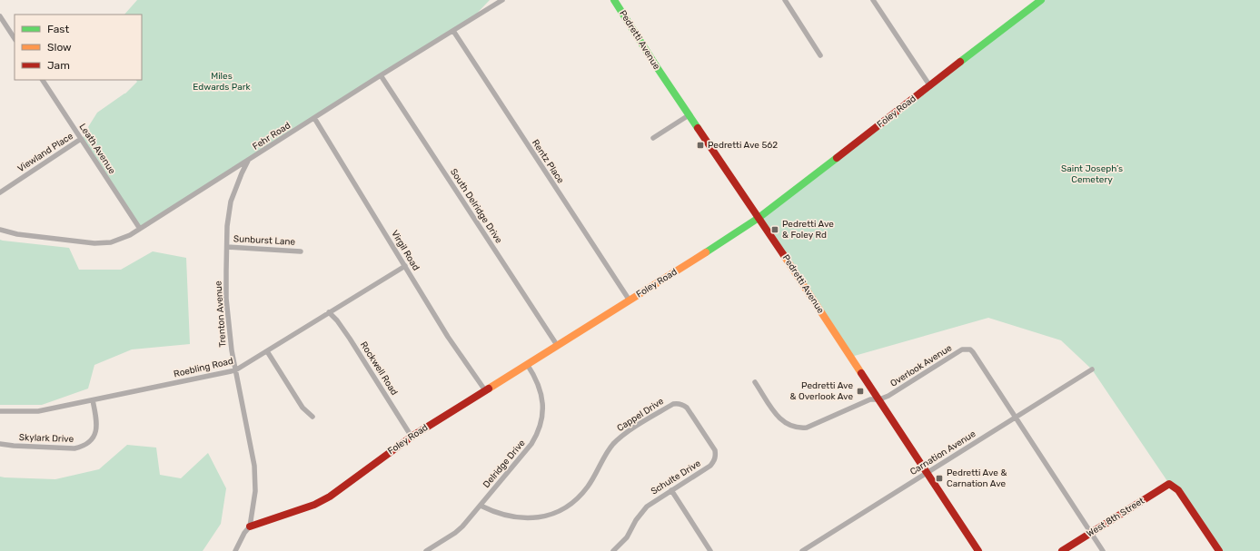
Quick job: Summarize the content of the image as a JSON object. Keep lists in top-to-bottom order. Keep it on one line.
{"streets":{"street":["Pedretti Avenue","Foley Road","Fehr Road","Leath Avenue","Viewland Place","Rentz Place","South Delridge Drive","Sunburst Lane","Virgil Road","Trenton Avenue","Overlook Avenue","Roebling Road","Rockwell Road","Cappel Drive","Skylark Drive","Carnation Avenue","Delridge Drive","Schulte Drive","West 8th Street"]},"crossings":[["Pedretti Avenue","Foley Road"],["Pedretti Avenue","Overlook Avenue"],["Pedretti Avenue","Carnation Avenue"],["Foley Road","Rentz Place"],["Foley Road","South Delridge Drive"],["Foley Road","Virgil Road"],["Foley Road","Trenton Avenue"],["Foley Road","Rockwell Road"],["Foley Road","Delridge Drive"],["Fehr Road","Leath Avenue"],["Fehr Road","Rentz Place"],["Fehr Road","South Delridge Drive"],["Fehr Road","Virgil Road"],["Fehr Road","Trenton Avenue"],["Leath Avenue","Viewland Place"],["Sunburst Lane","Trenton Avenue"],["Virgil Road","Roebling Road"],["Trenton Avenue","Roebling Road"],["Overlook Avenue","Carnation Avenue"],["Overlook Avenue","West 8th Street"],["Roebling Road","Rockwell Road"],["Roebling Road","Skylark Drive"],["Cappel Drive","Delridge Drive"],["Cappel Drive","Schulte Drive"]],"parks":["Miles Edwards Park","Saint Joseph’s Cemetery"],"places":{"transit":["Pedretti Ave 562","Pedretti Ave & Foley Rd","Pedretti Ave & Overlook Ave","Pedretti Ave & Carnation Ave"]},"legend":["Fast","Slow","Jam"]}
